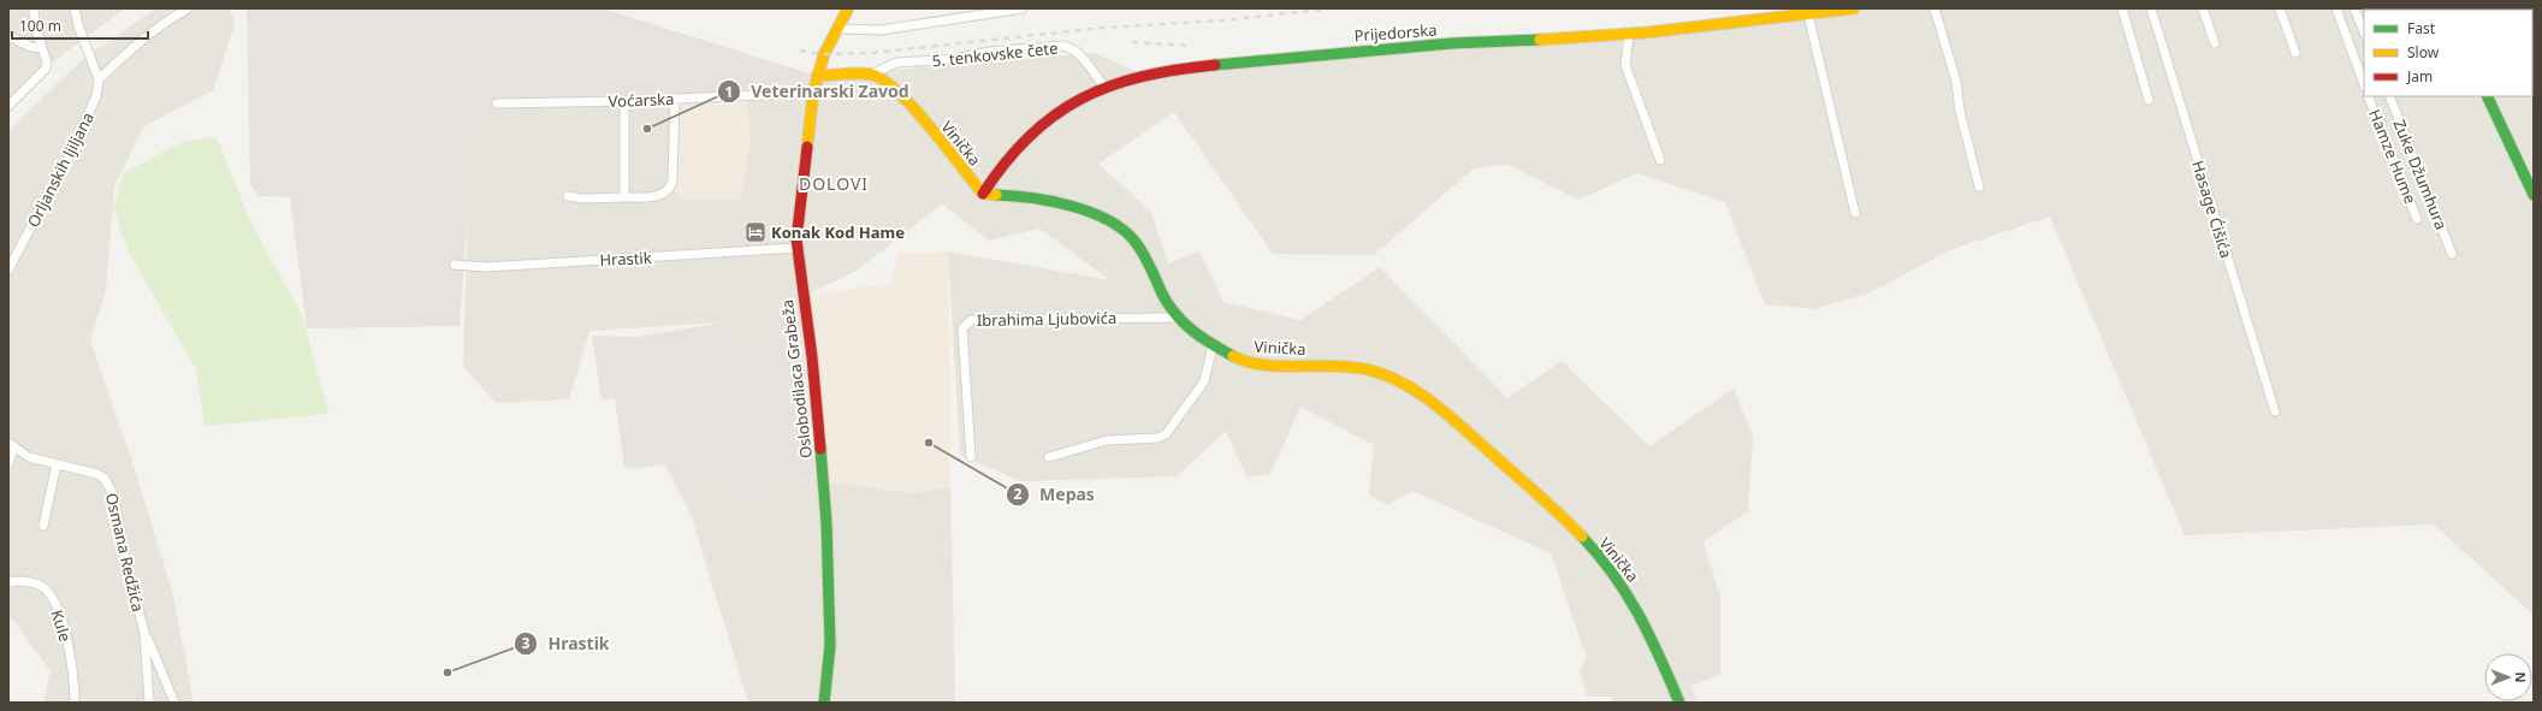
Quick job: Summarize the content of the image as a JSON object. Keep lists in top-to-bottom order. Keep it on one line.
{"streets":{"street":["Prijedorska","5. tenkovske čete","Voćarska","Vinička","Hamze Hume","Orljanskih ljiljana","Zuke Džumhura","Hasage Ćišića","Hrastik","Ibrahima Ljubovića","Oslobodilaca Grabeža","Osmana Redžića","Kule"]},"crossings":[["Prijedorska","5. tenkovske čete"],["Prijedorska","Vinička"],["5. tenkovske čete","Vinička"],["Voćarska","Oslobodilaca Grabeža"],["Vinička","Ibrahima Ljubovića"],["Hrastik","Oslobodilaca Grabeža"]],"districts":["DOLOVI"],"places":{"other":["Veterinarski Zavod","Mepas","Hrastik"],"hotel":["Konak Kod Hame"]},"legend":["Fast","Slow","Jam"],"scale_bar":"100 m","north":"right"}
